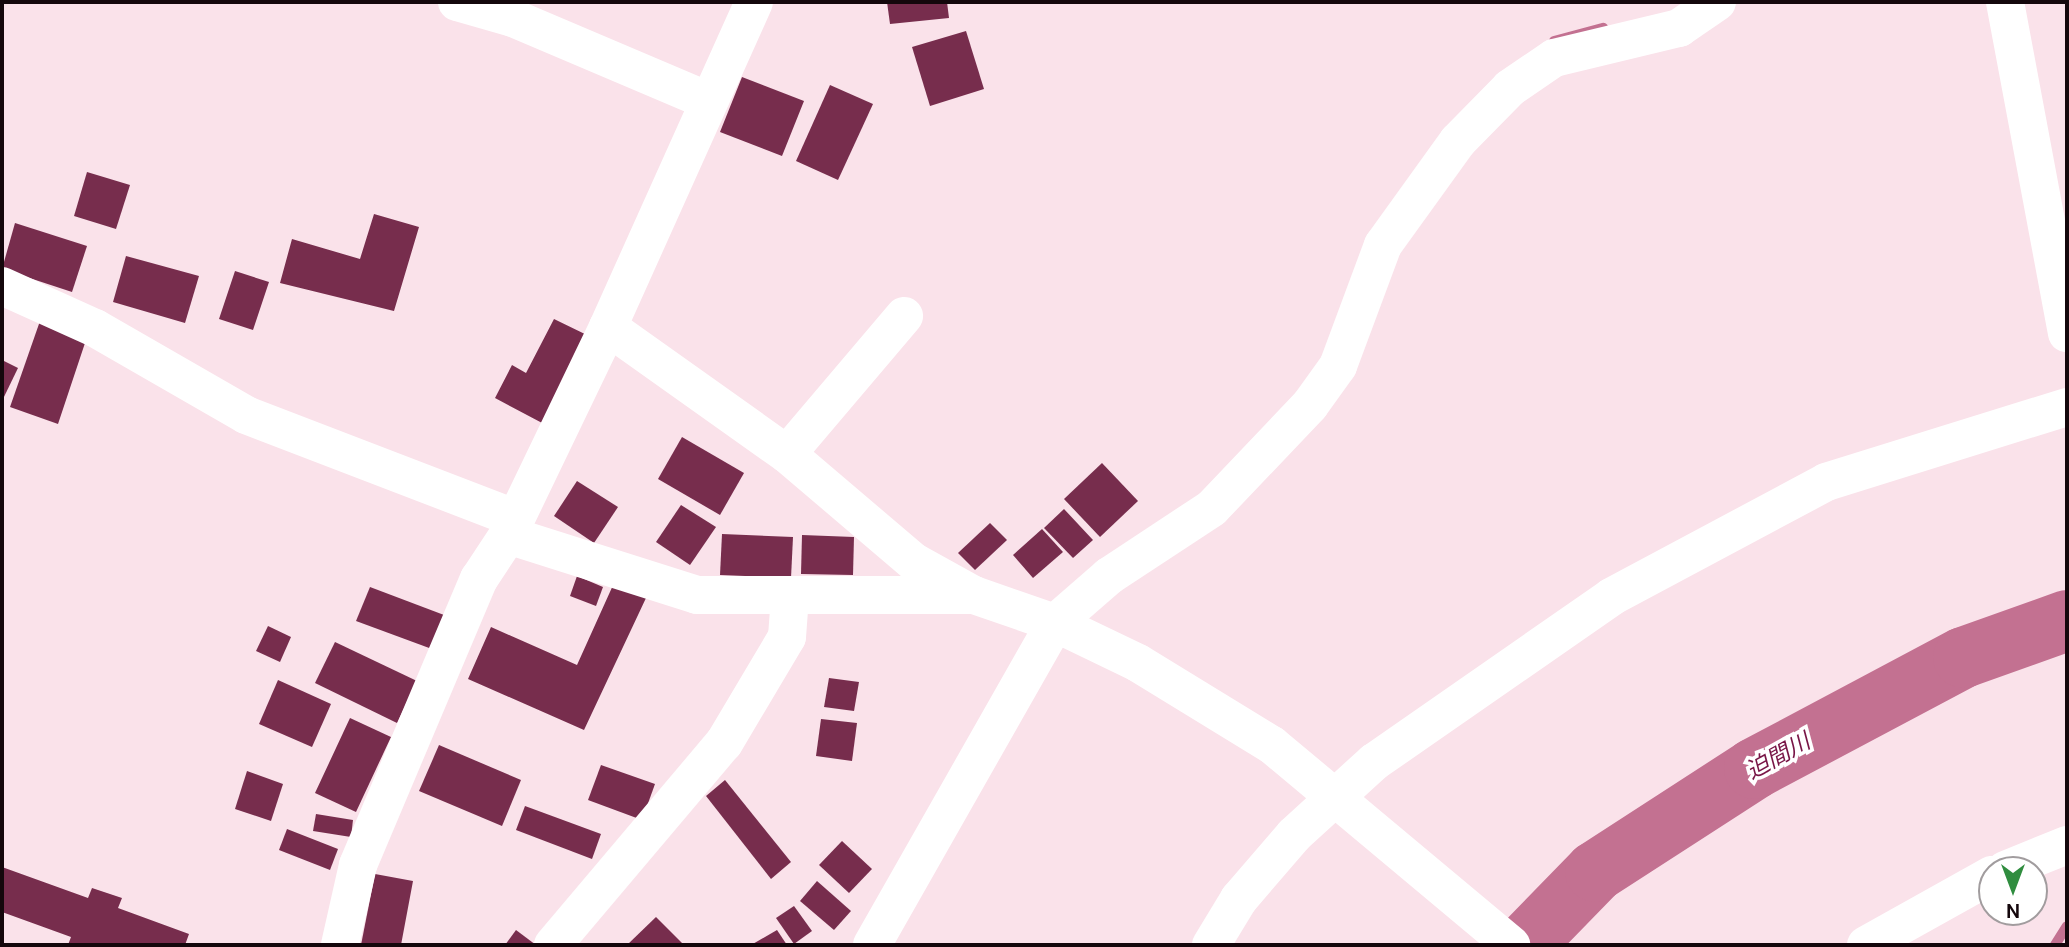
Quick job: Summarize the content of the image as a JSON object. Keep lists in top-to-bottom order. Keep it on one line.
{"water":["迫間川"],"north":"bottom"}
